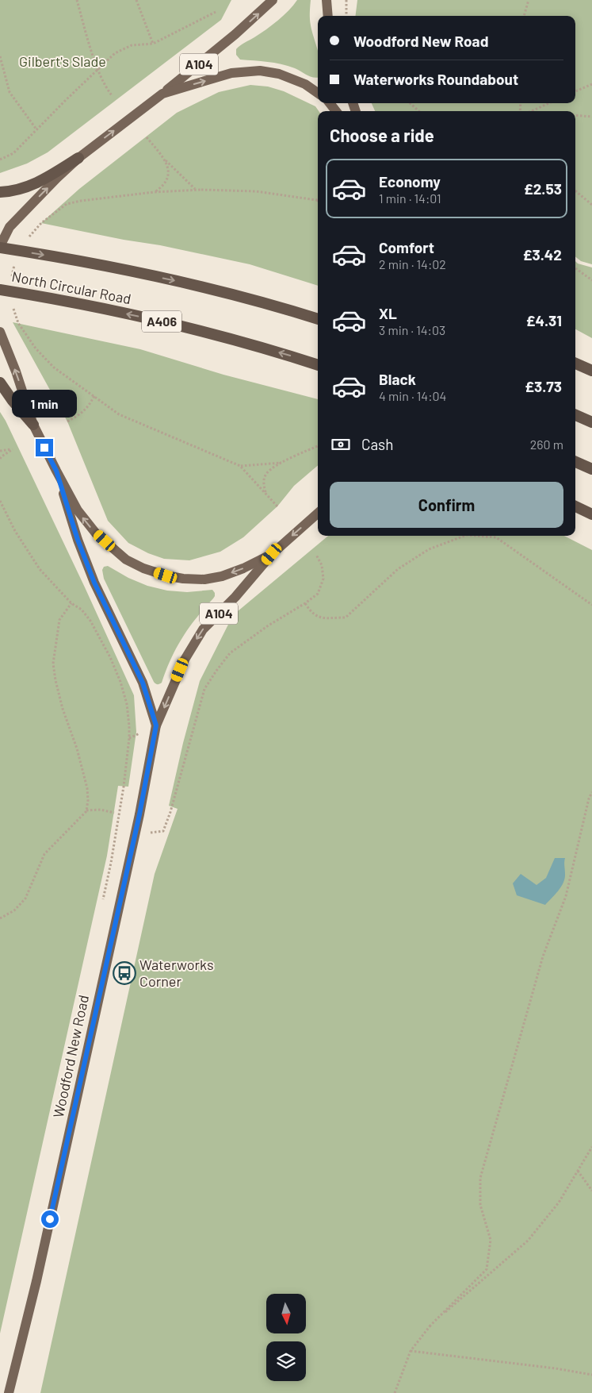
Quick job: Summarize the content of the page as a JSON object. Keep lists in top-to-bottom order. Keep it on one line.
{"streets":{"highway":["North Circular Road","A406"],"main road":["A104","Woodford New Road"]},"parks":["Gilbert's Slade"],"places":{"bus stop":["Waterworks Corner"]},"north":"bottom","page":{"banner":["Woodford New Road","Waterworks Roundabout"],"heading":"Choose a ride","list":[{"name":"Economy","note":"1 min · 14:01","value":"£2.53"},{"name":"Comfort","note":"2 min · 14:02","value":"£3.42"},{"name":"XL","note":"3 min · 14:03","value":"£4.31"},{"name":"Black","note":"4 min · 14:04","value":"£3.73"}],"bubble":"1 min","pay":["Cash","260 m"],"buttons":"Confirm"}}
